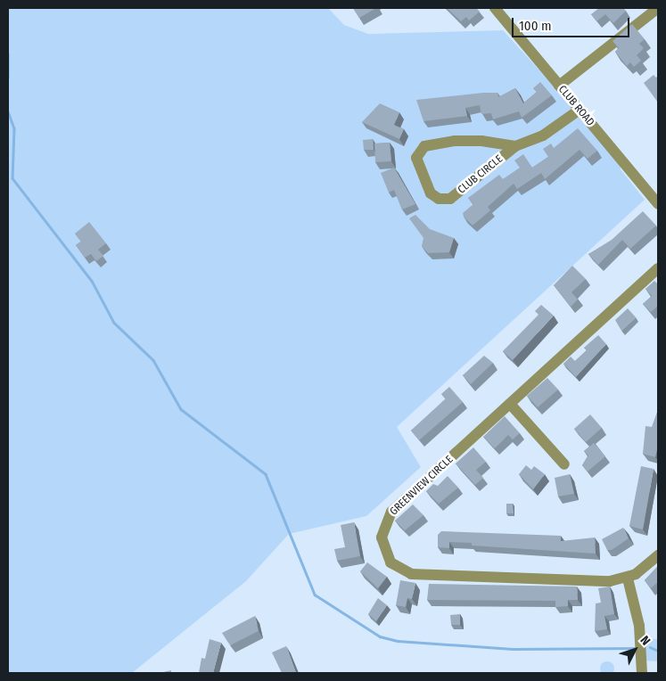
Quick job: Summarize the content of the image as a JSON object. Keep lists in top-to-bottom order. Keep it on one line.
{"streets":{"street":["CLUB ROAD","CLUB CIRCLE","GREENVIEW CIRCLE"]},"crossings":[["CLUB ROAD","CLUB CIRCLE"]],"scale_bar":"100 m","north":"top right"}
